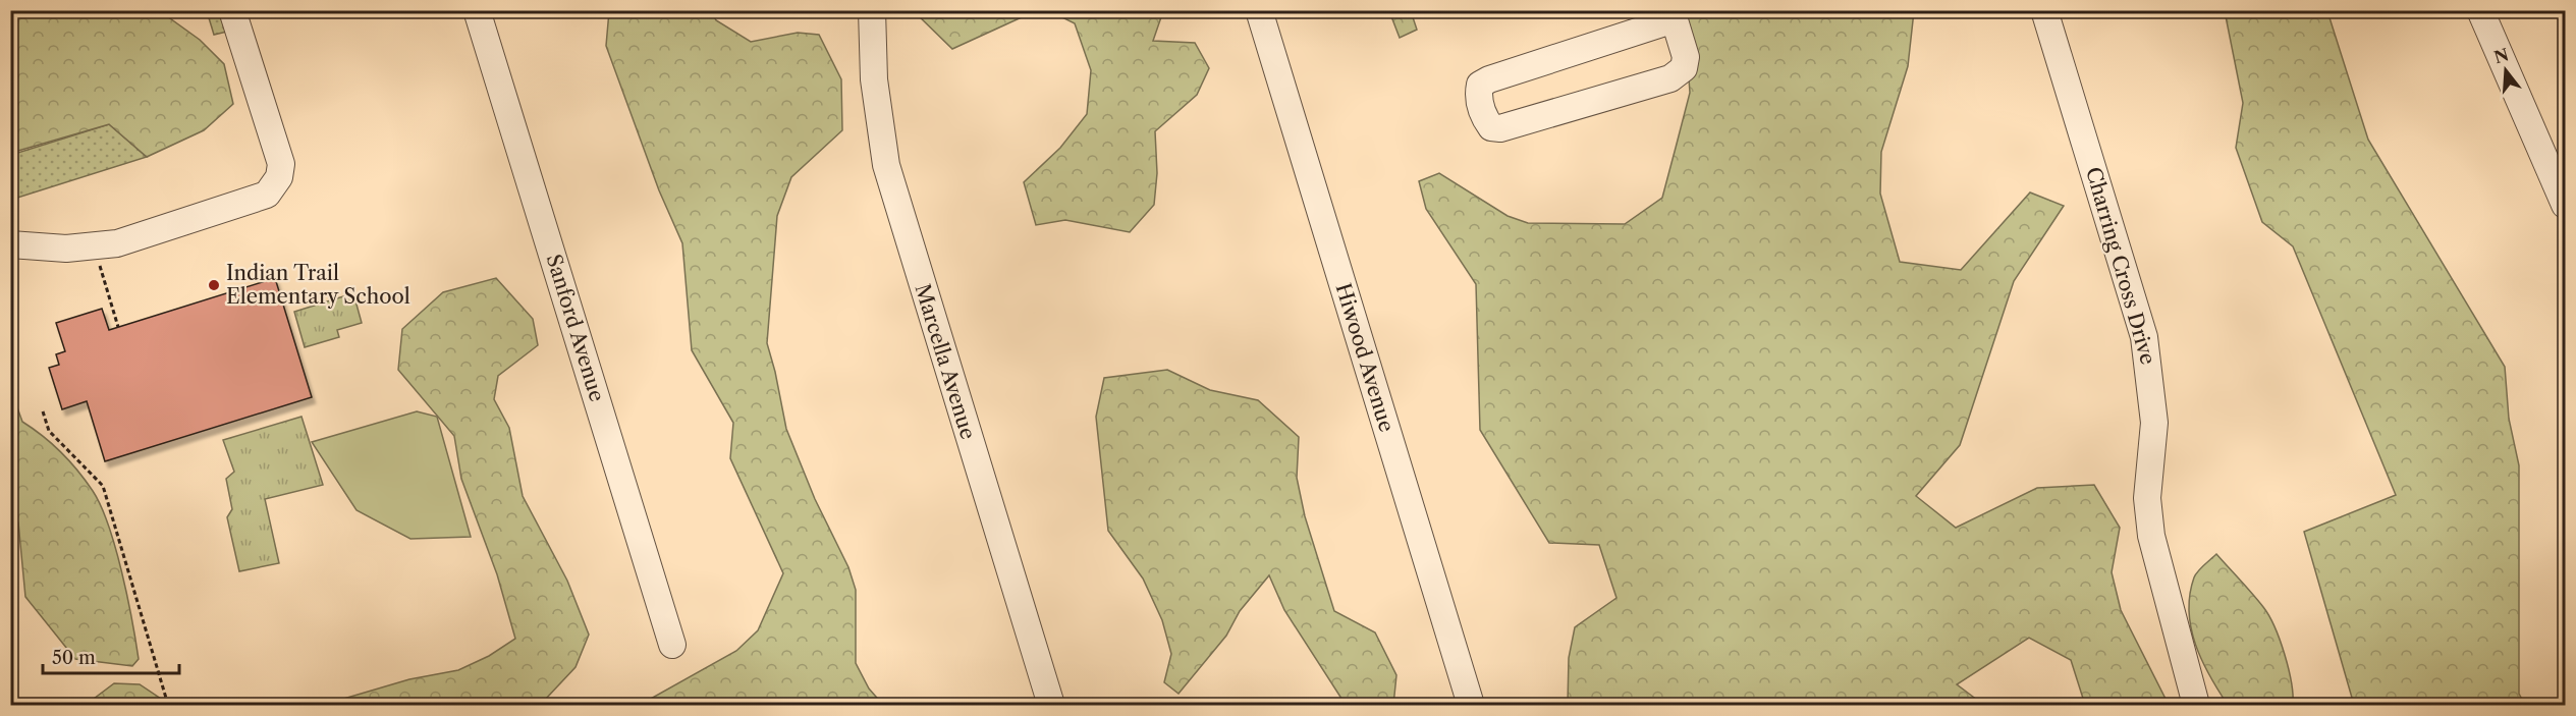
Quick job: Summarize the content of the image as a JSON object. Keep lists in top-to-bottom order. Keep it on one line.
{"streets":{"street":["Charring Cross Drive","Sanford Avenue","Hiwood Avenue","Marcella Avenue"]},"places":["Indian Trail Elementary School"],"scale_bar":"50 m","north":"top"}
